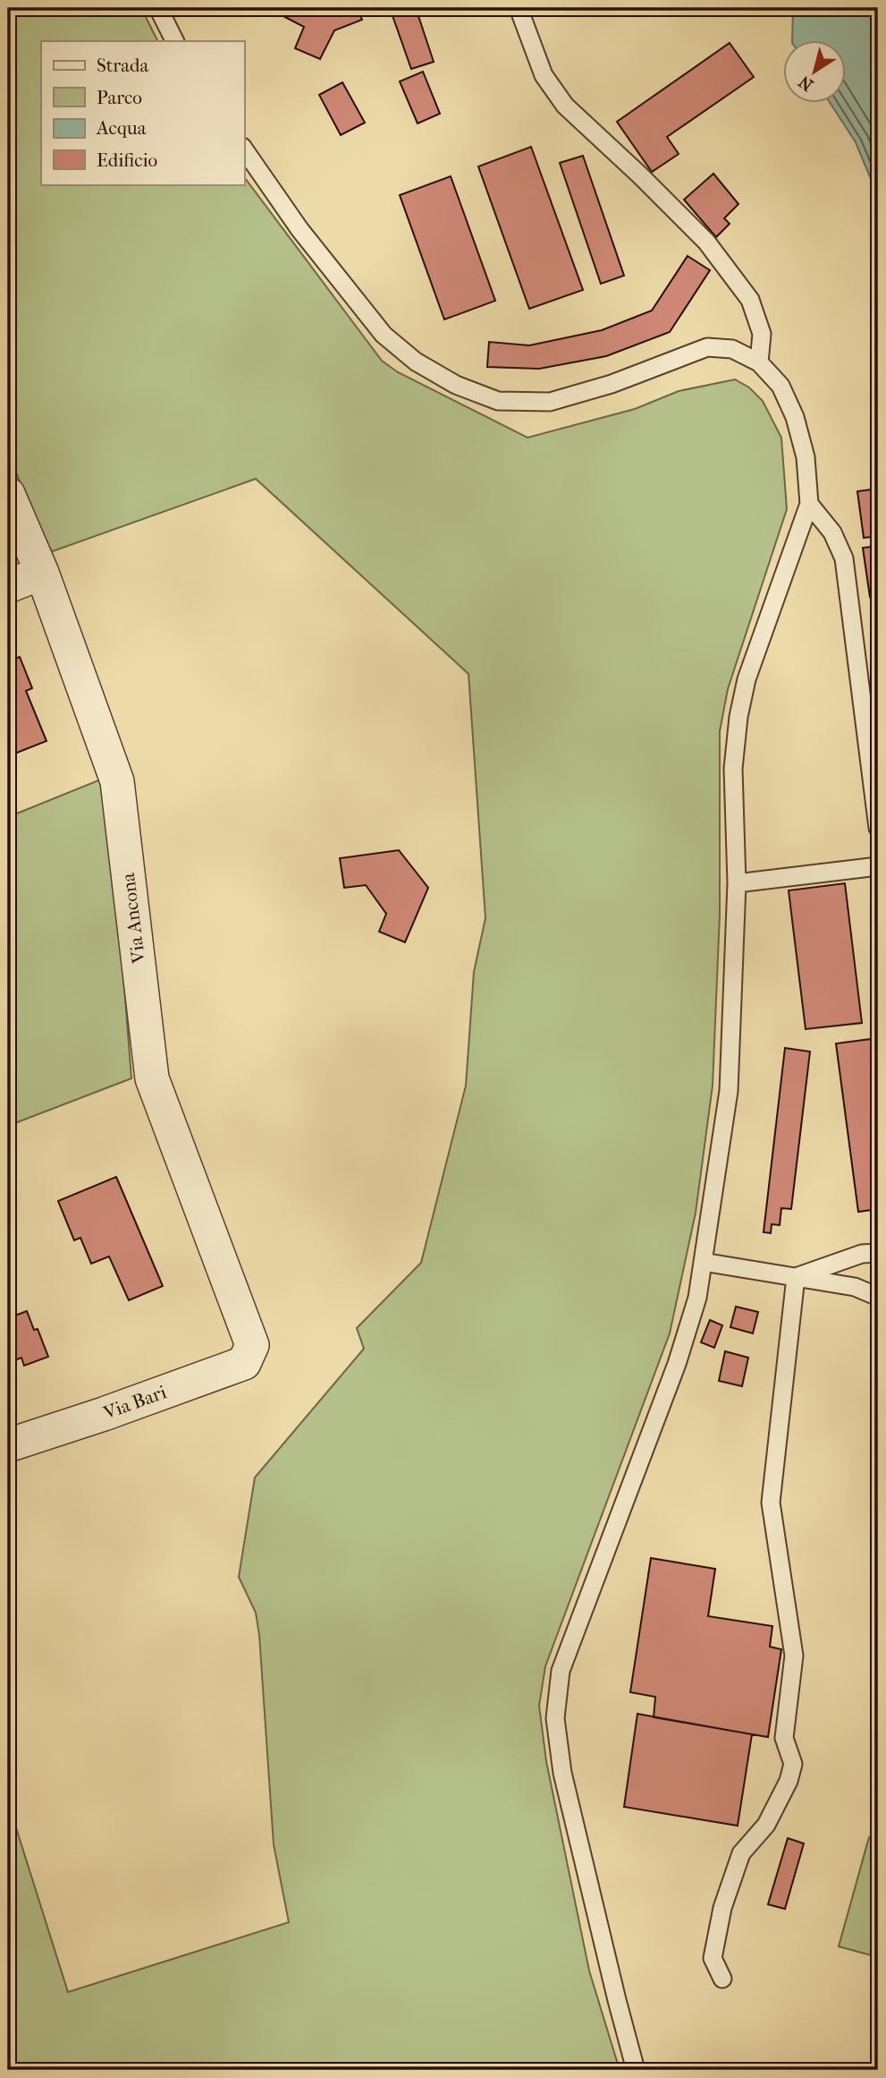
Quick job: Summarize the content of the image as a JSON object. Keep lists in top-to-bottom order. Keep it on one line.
{"streets":{"street":["Via Ancona","Via Bari"]},"crossings":[["Via Ancona","Via Bari"]],"legend":["Strada","Parco","Acqua","Edificio"],"north":"bottom left"}
